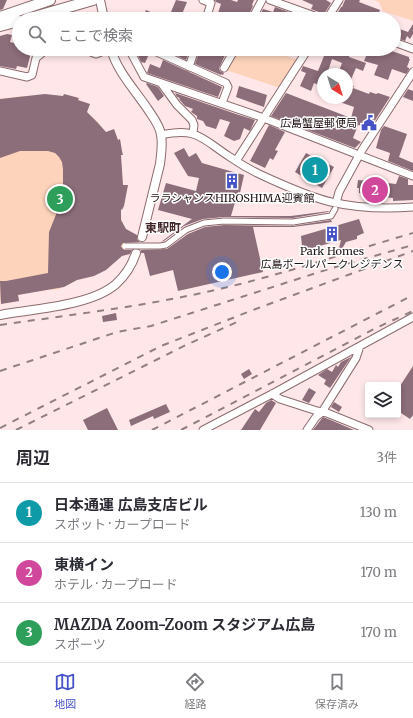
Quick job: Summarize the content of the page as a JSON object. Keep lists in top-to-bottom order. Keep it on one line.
{"districts":["東駅町"],"places":{"public building":["広島蟹屋郵便局"],"building":["ララシャンスHIROSHIMA迎賓館","Park Homes 広島ボールパークレジデンス"]},"north":"bottom right","page":{"search":"ここで検索","pins":["1","2","3"],"heading":["周辺","3件"],"list":[{"mark":"1","name":"日本通運 広島支店ビル","note":"スポット · カープロード","value":"130 m"},{"mark":"2","name":"東横イン","note":"ホテル · カープロード","value":"170 m"},{"mark":"3","name":"MAZDA Zoom-Zoom スタジアム広島","note":"スポーツ","value":"170 m"}],"nav":["地図","経路","保存済み"]}}
